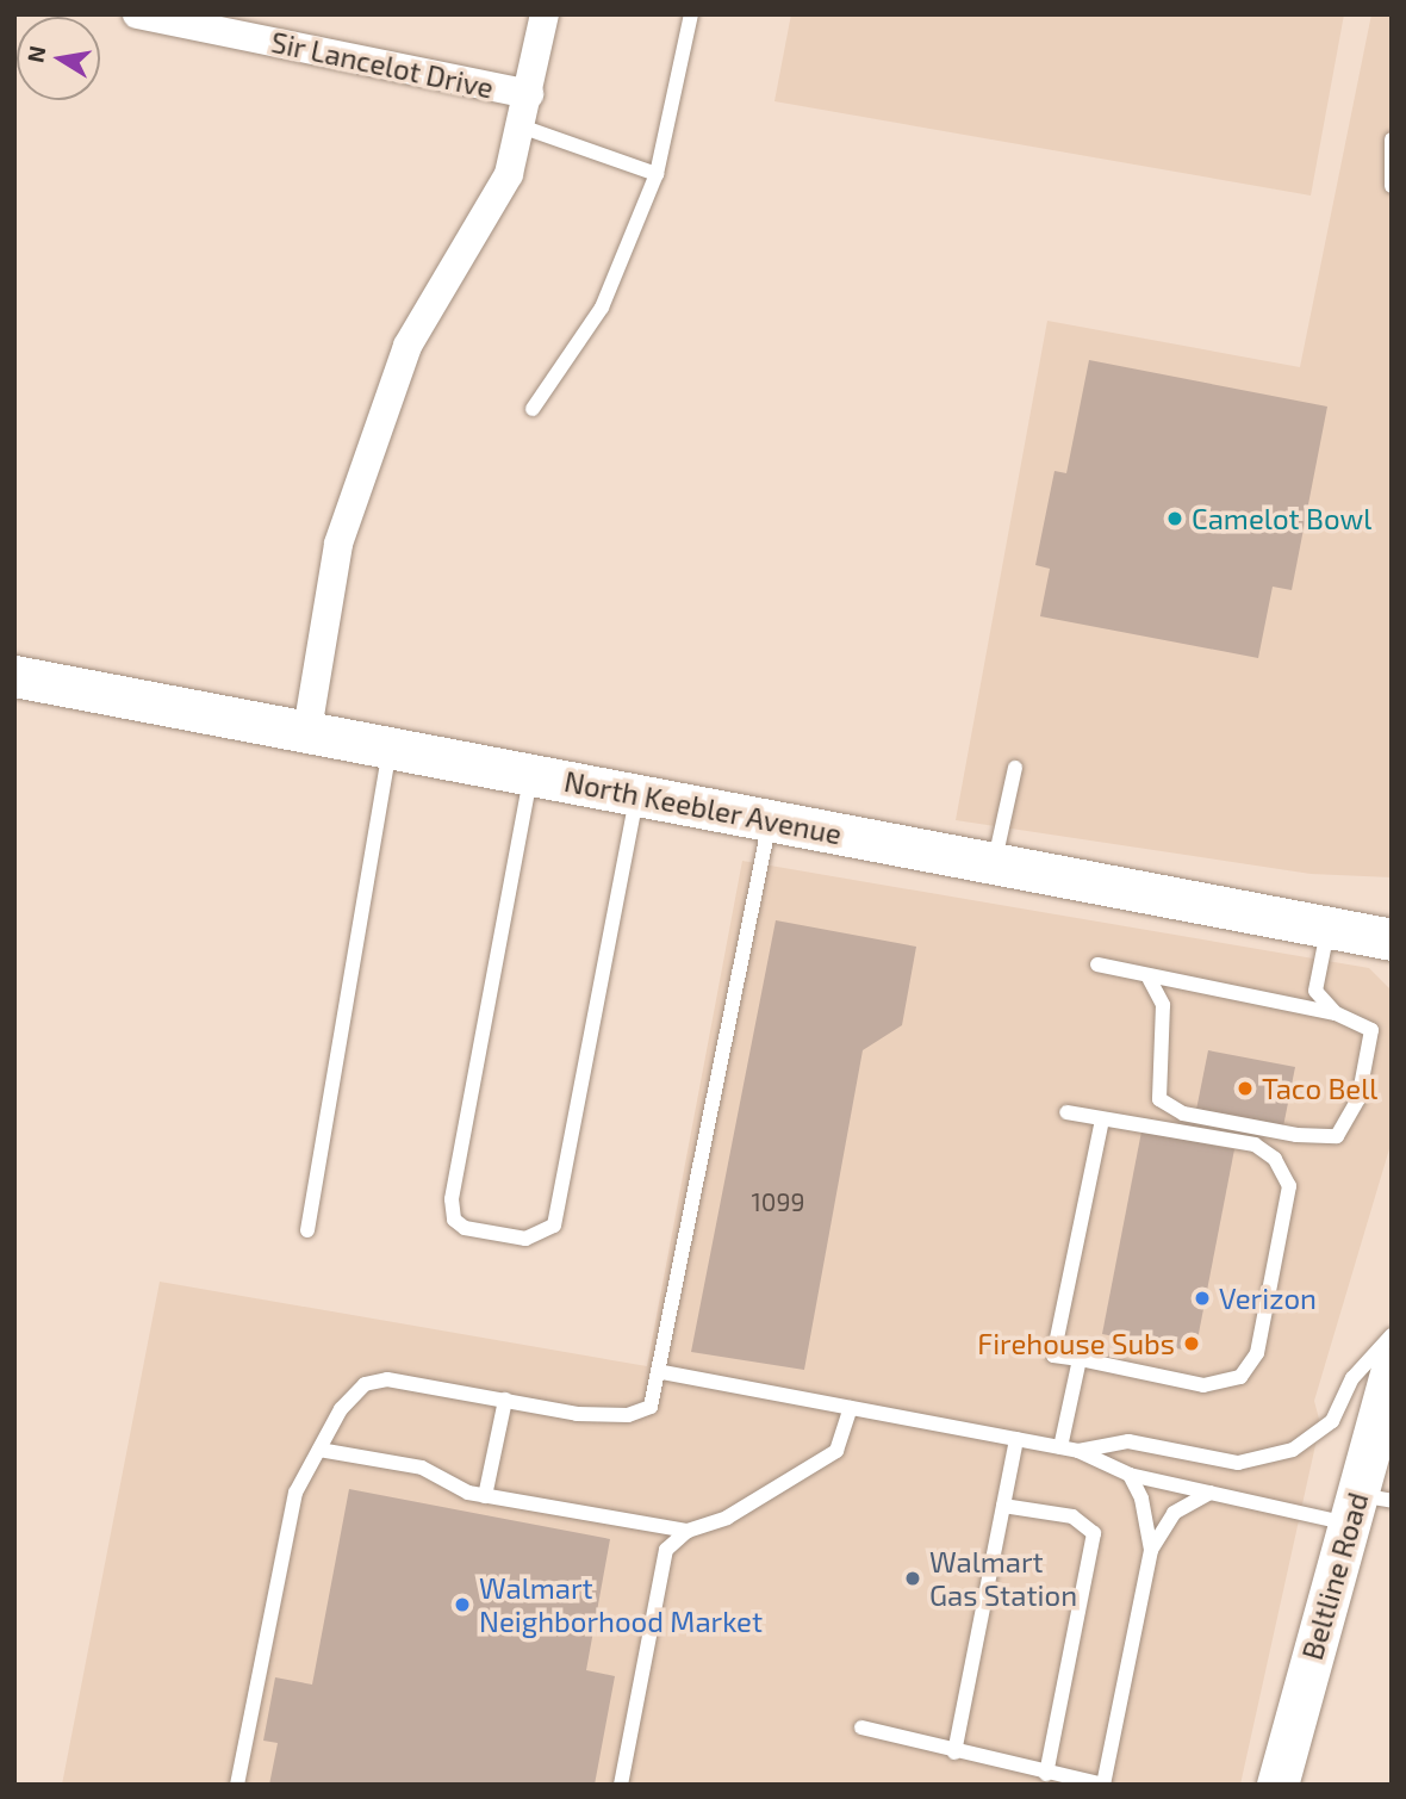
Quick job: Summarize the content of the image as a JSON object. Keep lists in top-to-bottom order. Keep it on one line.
{"streets":{"street":["Sir Lancelot Drive","North Keebler Avenue","Beltline Road"]},"places":["Camelot Bowl","Taco Bell","Verizon","Firehouse Subs","Walmart Gas Station","Walmart Neighborhood Market"],"house_numbers":["1099"],"north":"left"}
